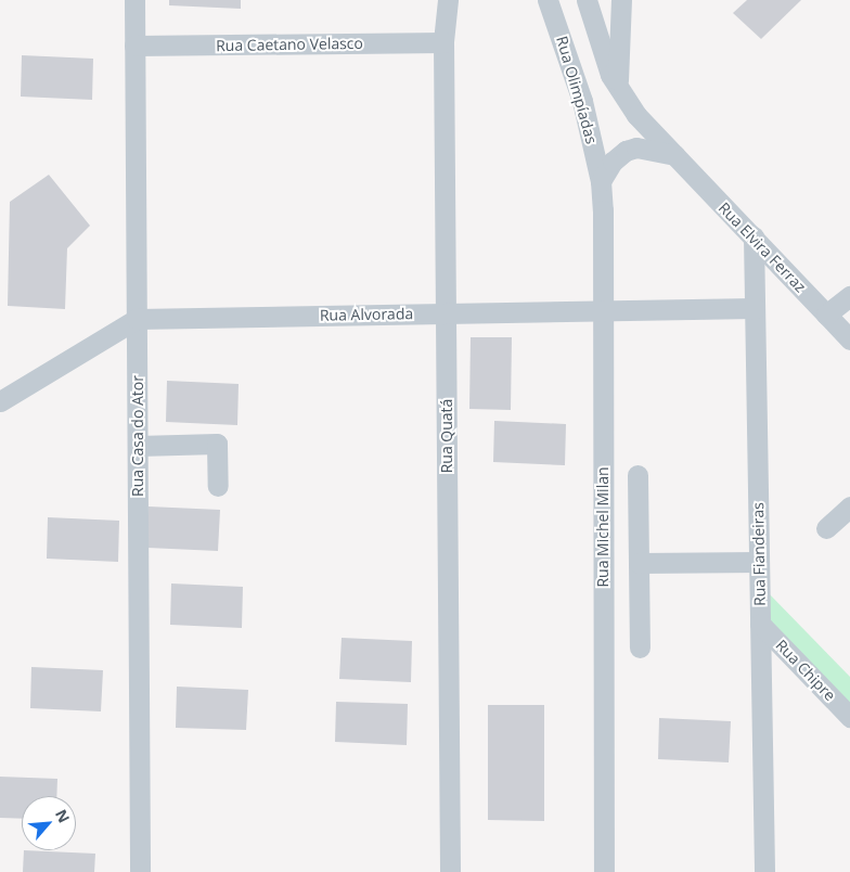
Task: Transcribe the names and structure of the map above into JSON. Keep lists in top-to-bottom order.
{
  "streets": {
    "street": [
      "Rua Caetano Velasco",
      "Rua Olimpíadas",
      "Rua Elvira Ferraz",
      "Rua Alvorada",
      "Rua Casa do Ator",
      "Rua Quatá",
      "Rua Michel Milan",
      "Rua Fiandeiras",
      "Rua Chipre"
    ]
  },
  "crossings": [
    ["Rua Caetano Velasco", "Rua Casa do Ator"],
    ["Rua Caetano Velasco", "Rua Quatá"],
    ["Rua Olimpíadas", "Rua Michel Milan"],
    ["Rua Elvira Ferraz", "Rua Fiandeiras"],
    ["Rua Alvorada", "Rua Casa do Ator"],
    ["Rua Alvorada", "Rua Quatá"],
    ["Rua Alvorada", "Rua Michel Milan"],
    ["Rua Alvorada", "Rua Fiandeiras"],
    ["Rua Fiandeiras", "Rua Chipre"]
  ],
  "north": "top right"
}
